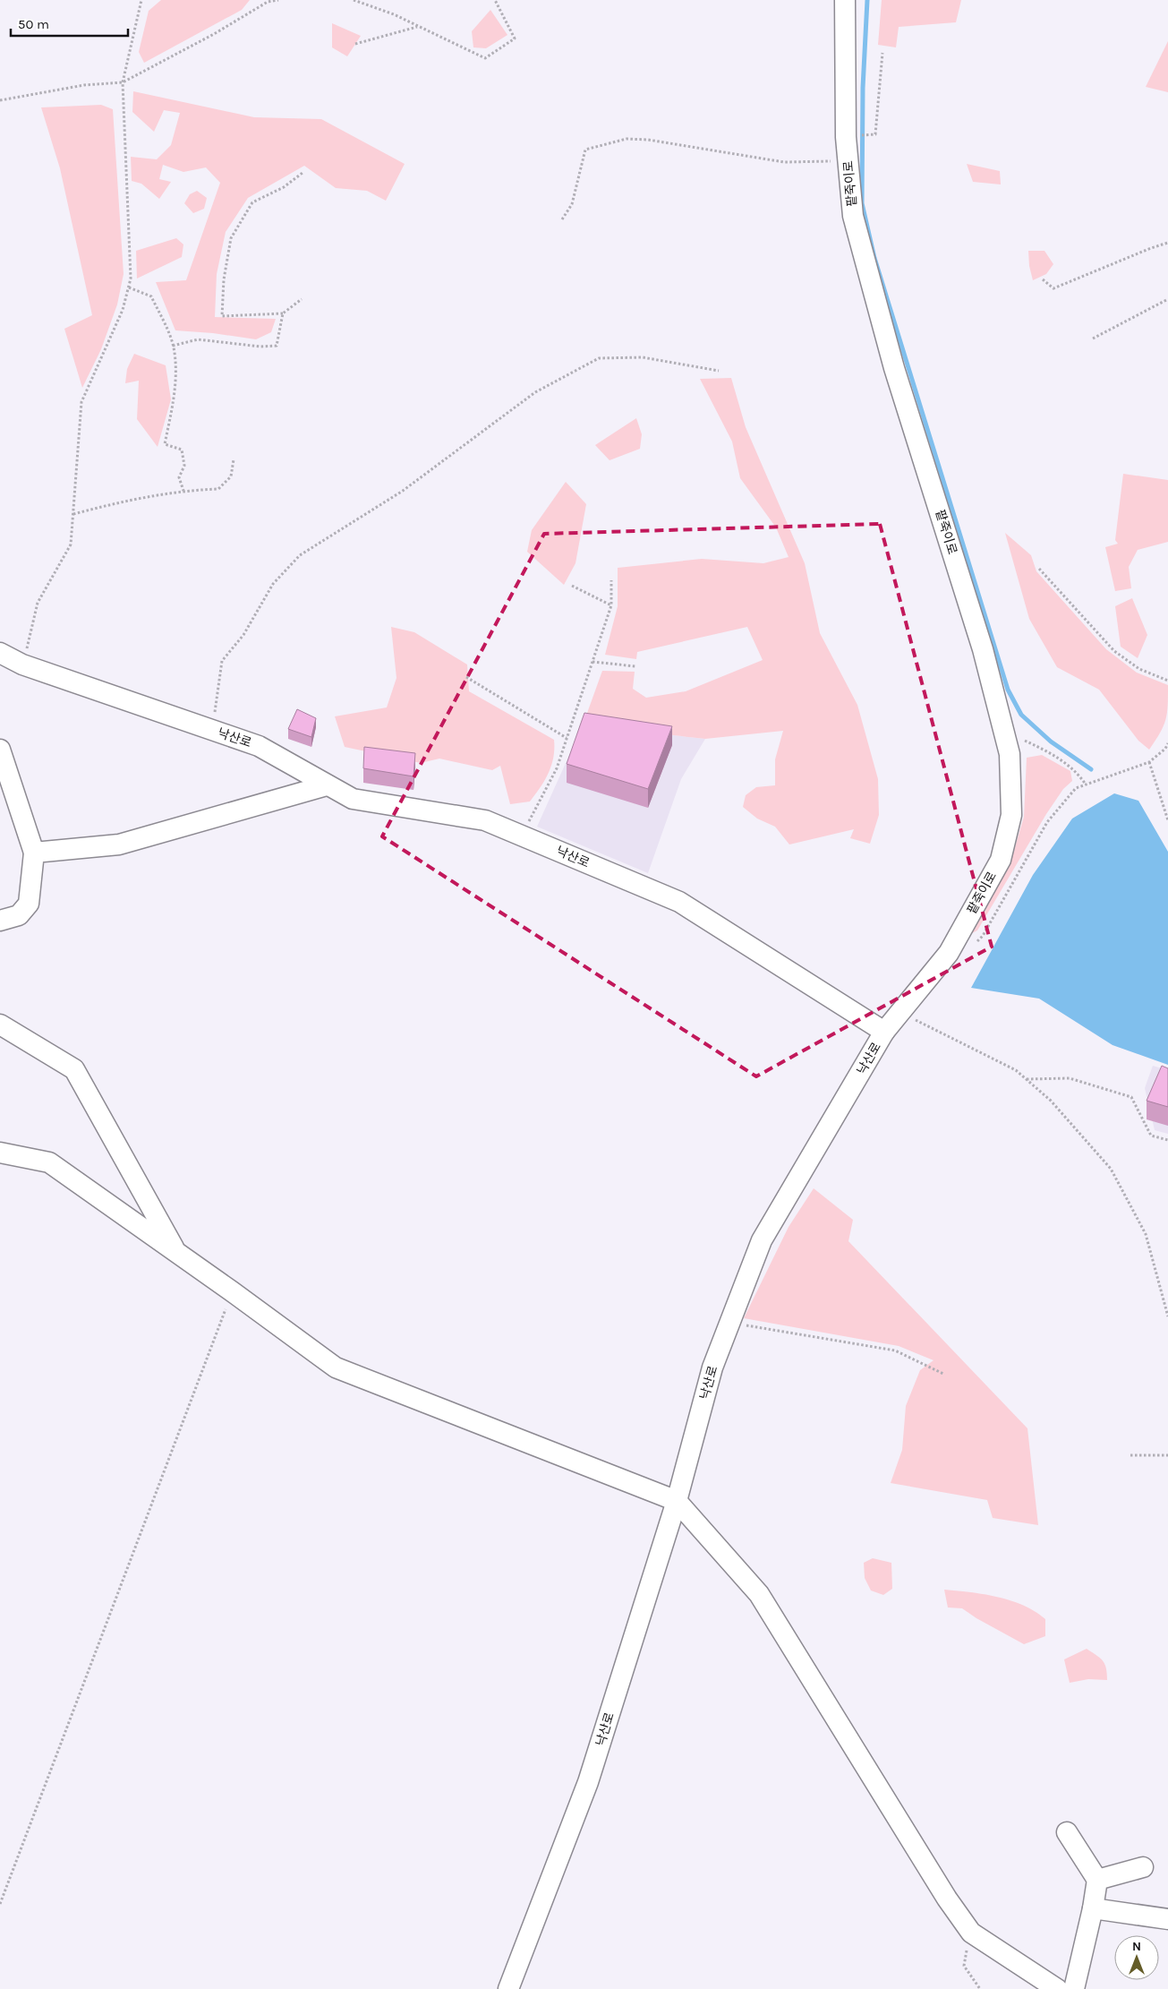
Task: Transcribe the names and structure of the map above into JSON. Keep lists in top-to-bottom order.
{
  "streets": {
    "street": ["팥죽이로", "낙산로"]
  },
  "crossings": [
    ["팥죽이로", "낙산로"]
  ],
  "scale_bar": "50 m",
  "north": "top"
}
